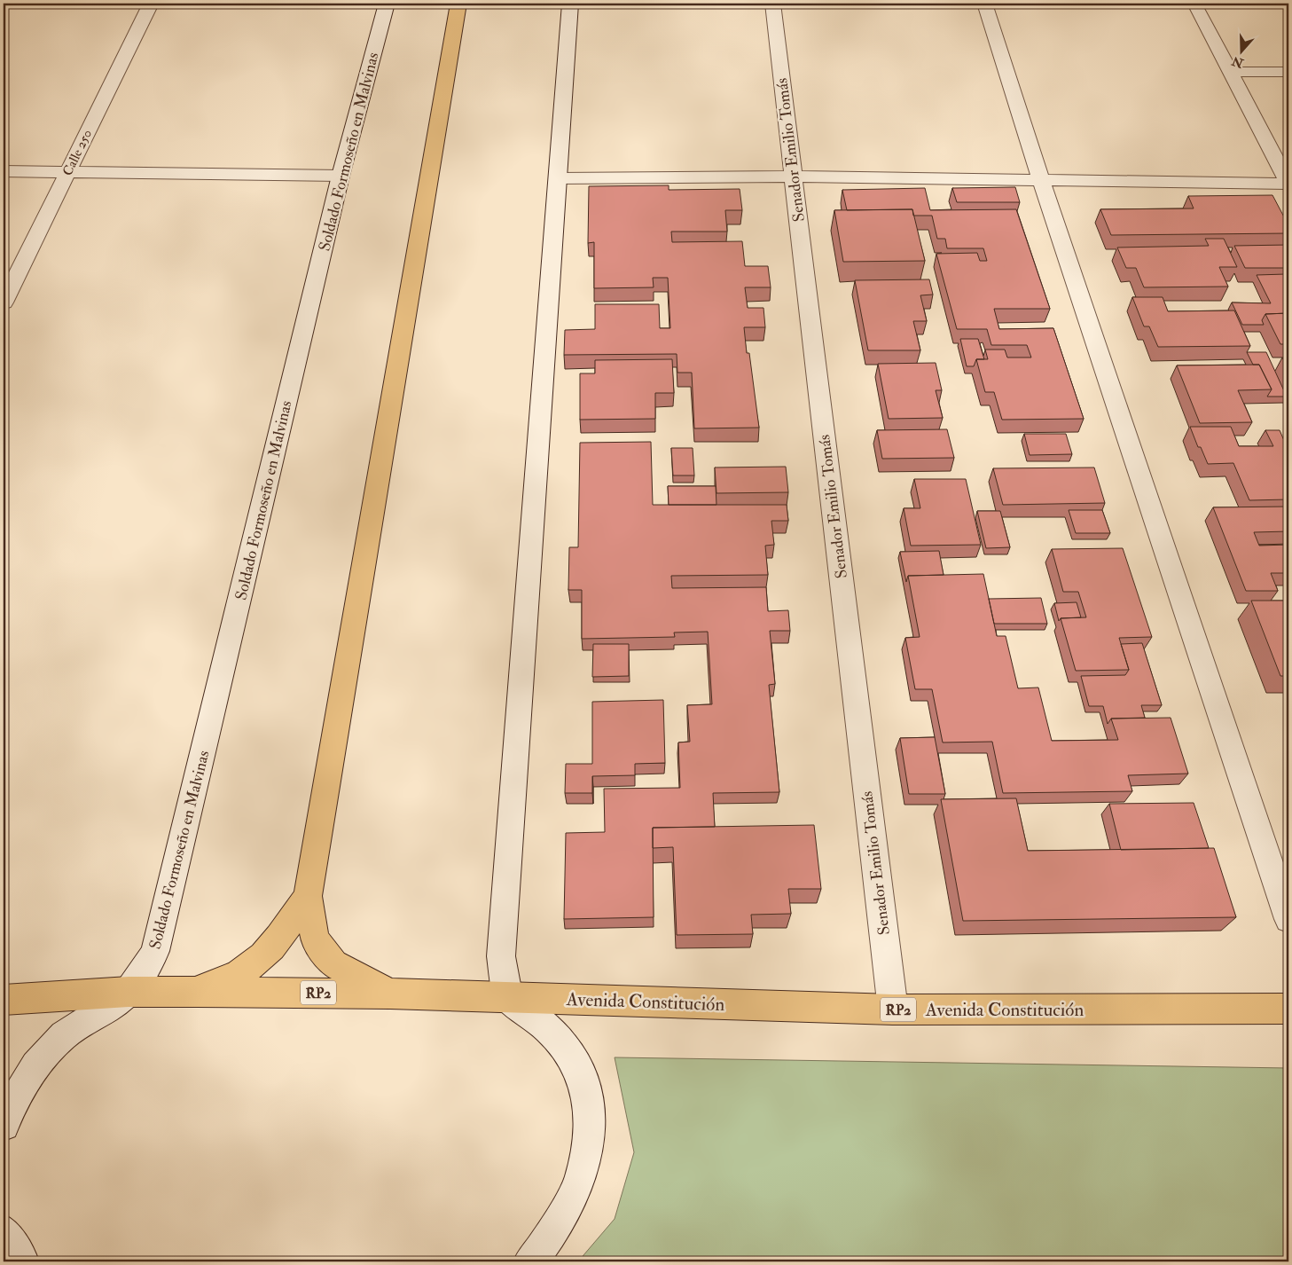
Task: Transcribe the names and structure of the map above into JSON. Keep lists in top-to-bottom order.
{
  "streets": {
    "main road": ["RP2", "Avenida Constitución"],
    "street": ["Senador Emilio Tomás", "Soldado Formoseño en Malvinas", "Calle 250"]
  },
  "crossings": [
    ["Senador Emilio Tomás", "Avenida Constitución"],
    ["Soldado Formoseño en Malvinas", "Avenida Constitución"]
  ],
  "north": "bottom"
}
